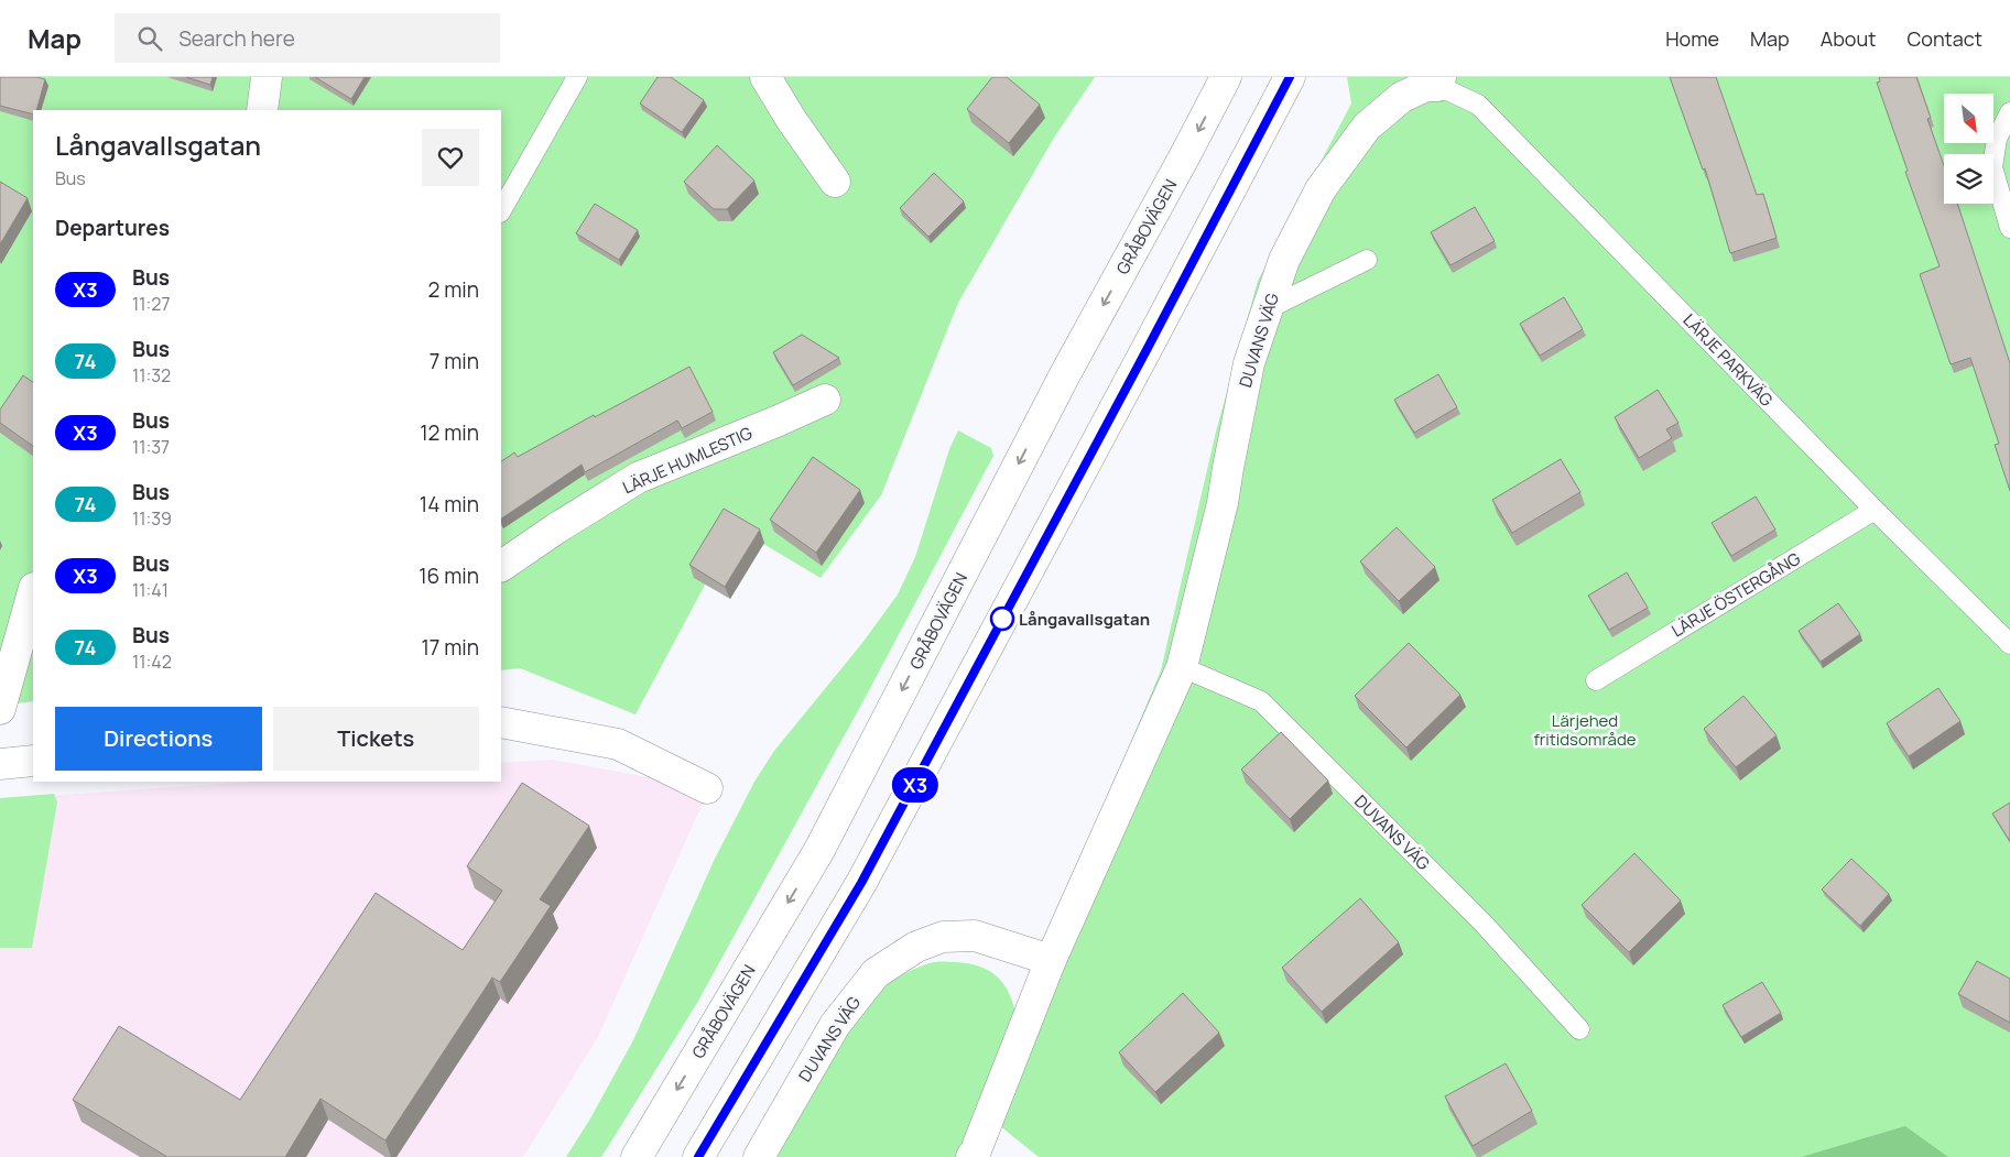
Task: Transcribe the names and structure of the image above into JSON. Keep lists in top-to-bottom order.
{
  "streets": {
    "street": ["GRÅBOVÄGEN", "DUVANS VÄG", "LÄRJE HUMLESTIG"],
    "lane": ["LÄRJE PARKVÄG", "LÄRJE ÖSTERGÅNG"]
  },
  "crossings": [
    ["DUVANS VÄG", "LÄRJE PARKVÄG"],
    ["LÄRJE PARKVÄG", "LÄRJE ÖSTERGÅNG"]
  ],
  "parks": ["Lärjehed fritidsområde"],
  "places": ["Långavallsgatan"],
  "lines": ["bus line X3"],
  "north": "bottom right",
  "page": {
    "header": "Map",
    "search": "Search here",
    "nav": [
      "Home",
      "Map",
      "About",
      "Contact"
    ],
    "on_map": "X3",
    "heading": [
      ["Långavallsgatan", "Bus"],
      "Departures"
    ],
    "list": [
      {
        "mark": "X3",
        "name": "Bus",
        "note": "11:27",
        "value": "2 min"
      },
      {
        "mark": "74",
        "name": "Bus",
        "note": "11:32",
        "value": "7 min"
      },
      {
        "mark": "X3",
        "name": "Bus",
        "note": "11:37",
        "value": "12 min"
      },
      {
        "mark": "74",
        "name": "Bus",
        "note": "11:39",
        "value": "14 min"
      },
      {
        "mark": "X3",
        "name": "Bus",
        "note": "11:41",
        "value": "16 min"
      },
      {
        "mark": "74",
        "name": "Bus",
        "note": "11:42",
        "value": "17 min"
      }
    ],
    "buttons": ["Directions", "Tickets"]
  }
}
